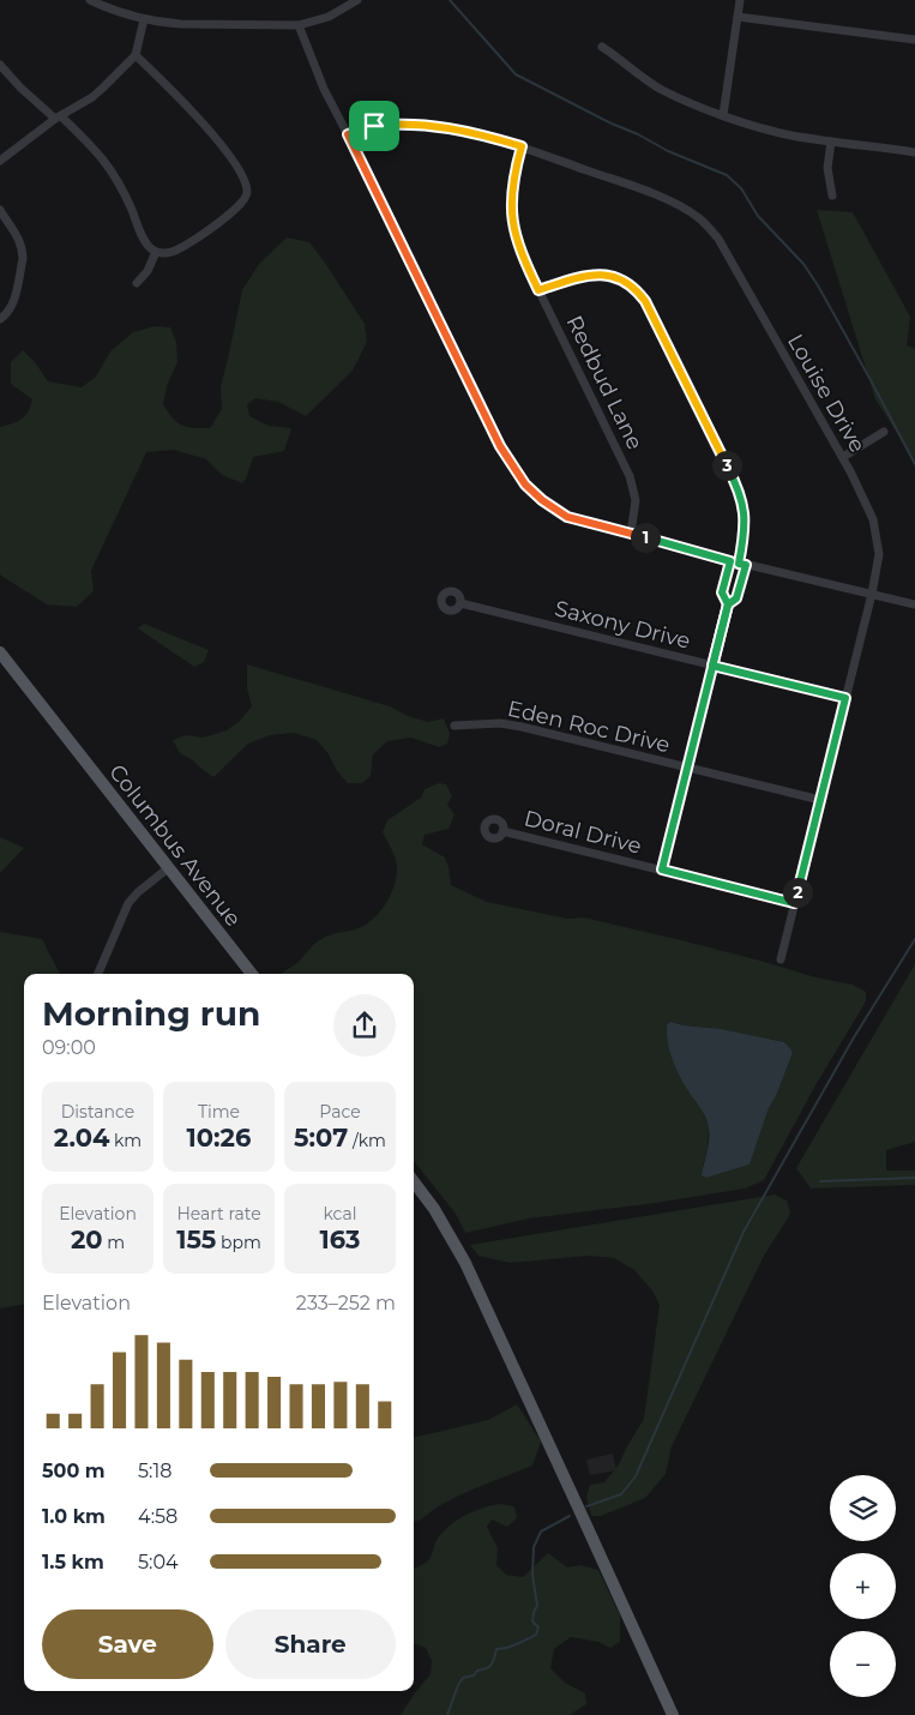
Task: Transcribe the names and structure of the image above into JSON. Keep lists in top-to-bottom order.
{
  "streets": {
    "main road": ["Columbus Avenue"],
    "street": [
      "Redbud Lane",
      "Louise Drive",
      "Saxony Drive",
      "Eden Roc Drive",
      "Doral Drive"
    ]
  },
  "crossings": [
    ["Redbud Lane", "Louise Drive"],
    ["Louise Drive", "Saxony Drive"],
    ["Louise Drive", "Eden Roc Drive"],
    ["Louise Drive", "Doral Drive"]
  ],
  "page": {
    "pins": ["3", "1", "2"],
    "heading": ["Morning run", "09:00"],
    "stats": [
      ["Distance", "2.04 km"],
      ["Time", "10:26"],
      ["Pace", "5:07 /km"],
      ["Elevation", "20 m"],
      ["Heart rate", "155 bpm"],
      ["kcal", "163"]
    ],
    "chart": ["Elevation", "233–252 m"],
    "list": [
      {
        "name": "500 m",
        "note": "5:18"
      },
      {
        "name": "1.0 km",
        "note": "4:58"
      },
      {
        "name": "1.5 km",
        "note": "5:04"
      }
    ],
    "map_buttons": ["+", "−"],
    "buttons": ["Save", "Share"]
  }
}
